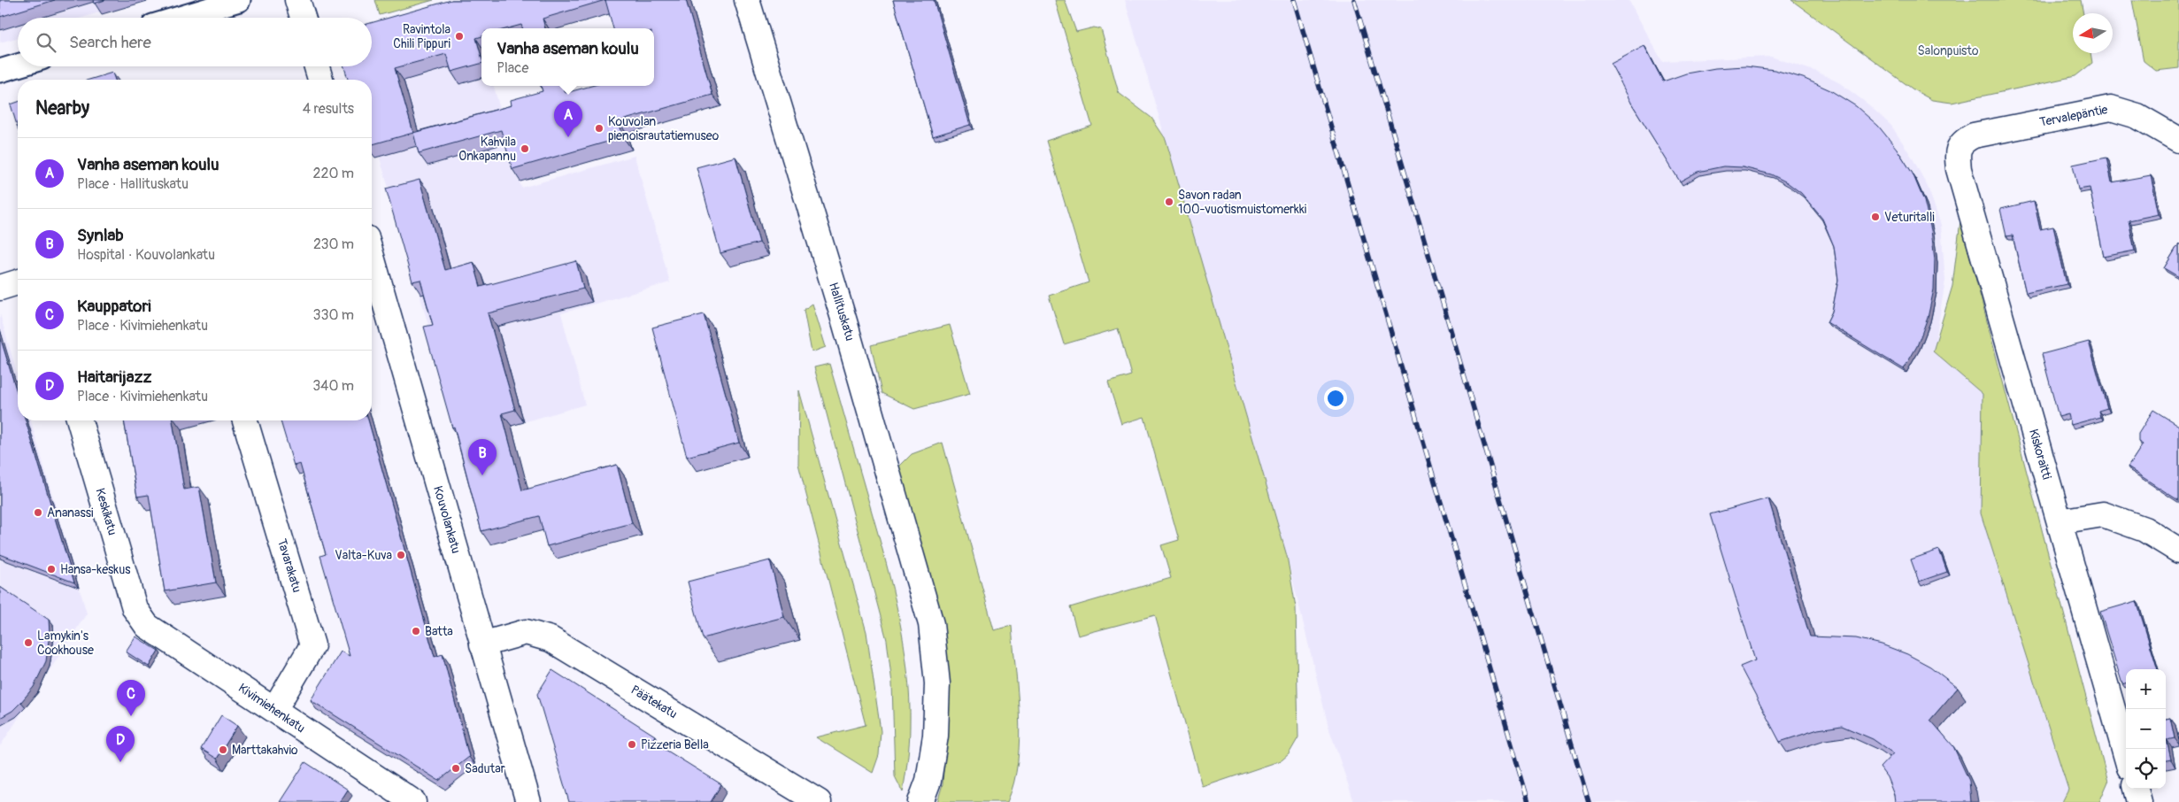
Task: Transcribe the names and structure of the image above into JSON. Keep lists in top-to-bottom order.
{
  "streets": {
    "street": [
      "Tervalepäntie",
      "Hallituskatu",
      "Kiskoraitti",
      "Keskikatu",
      "Kouvolankatu",
      "Tavarakatu",
      "Päätekatu",
      "Kivimiehenkatu"
    ]
  },
  "crossings": [
    ["Tervalepäntie", "Kiskoraitti"],
    ["Keskikatu", "Kivimiehenkatu"],
    ["Kouvolankatu", "Päätekatu"],
    ["Tavarakatu", "Kivimiehenkatu"]
  ],
  "parks": ["Salonpuisto"],
  "places": [
    "Ravintola Chili Pippuri",
    "Kouvolan pienoisrautatiemuseo",
    "Kahvila Onkapannu",
    "Savon radan 100-vuotismuistomerkki",
    "Veturitalli",
    "Ananassi",
    "Valta-Kuva",
    "Hansa-keskus",
    "Batta",
    "Lamykin's Cookhouse",
    "Pizzeria Bella",
    "Marttakahvio",
    "Sadutar"
  ],
  "north": "left",
  "page": {
    "search": "Search here",
    "popup": ["Vanha aseman koulu", "Place"],
    "heading": ["Nearby", "4 results"],
    "pins": [
      "A",
      "B",
      "C",
      "D"
    ],
    "list": [
      {
        "mark": "A",
        "name": "Vanha aseman koulu",
        "note": "Place · Hallituskatu",
        "value": "220 m"
      },
      {
        "mark": "B",
        "name": "Synlab",
        "note": "Hospital · Kouvolankatu",
        "value": "230 m"
      },
      {
        "mark": "C",
        "name": "Kauppatori",
        "note": "Place · Kivimiehenkatu",
        "value": "330 m"
      },
      {
        "mark": "D",
        "name": "Haitarijazz",
        "note": "Place · Kivimiehenkatu",
        "value": "340 m"
      }
    ],
    "map_buttons": ["+", "−"]
  }
}
